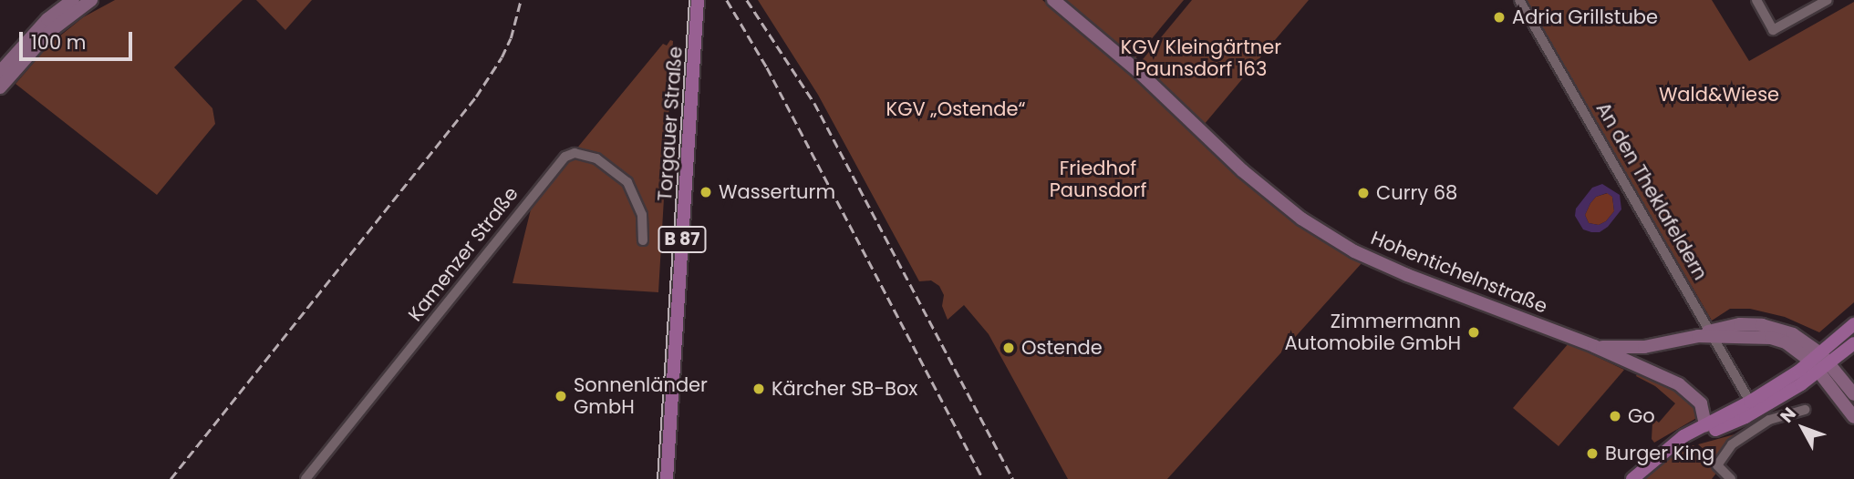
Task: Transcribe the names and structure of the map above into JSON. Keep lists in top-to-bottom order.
{
  "streets": {
    "main road": ["Torgauer Straße", "B 87", "Hohentichelnstraße"],
    "street": ["An den Theklafeldern", "Kamenzer Straße"]
  },
  "crossings": [
    ["An den Theklafeldern", "Hohentichelnstraße"]
  ],
  "parks": [
    "KGV Kleingärtner Paunsdorf 163",
    "Wald&Wiese",
    "KGV „Ostende“",
    "Friedhof Paunsdorf"
  ],
  "places": [
    "Adria Grillstube",
    "Wasserturm",
    "Curry 68",
    "Zimmermann Automobile GmbH",
    "Ostende",
    "Kärcher SB-Box",
    "Sonnenländer GmbH",
    "Go",
    "Burger King"
  ],
  "scale_bar": "100 m",
  "north": "top left"
}
